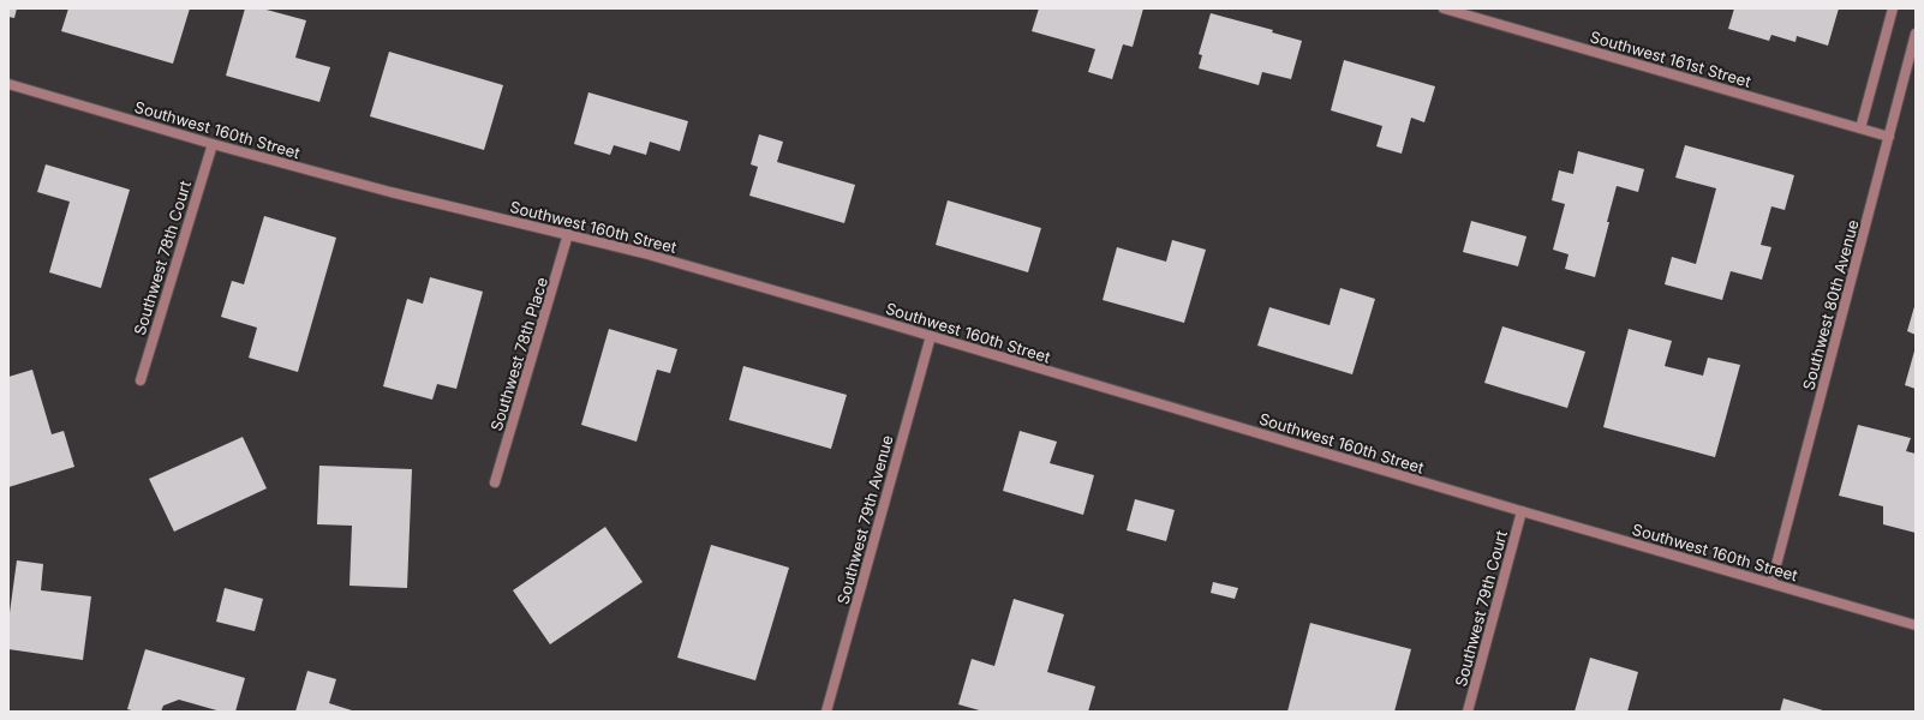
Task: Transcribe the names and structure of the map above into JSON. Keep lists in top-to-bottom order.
{
  "streets": {
    "street": [
      "Southwest 161st Street",
      "Southwest 160th Street",
      "Southwest 78th Court",
      "Southwest 80th Avenue",
      "Southwest 78th Place",
      "Southwest 79th Avenue",
      "Southwest 79th Court"
    ]
  },
  "crossings": [
    ["Southwest 161st Street", "Southwest 80th Avenue"],
    ["Southwest 160th Street", "Southwest 78th Court"],
    ["Southwest 160th Street", "Southwest 80th Avenue"],
    ["Southwest 160th Street", "Southwest 78th Place"],
    ["Southwest 160th Street", "Southwest 79th Avenue"],
    ["Southwest 160th Street", "Southwest 79th Court"]
  ]
}
